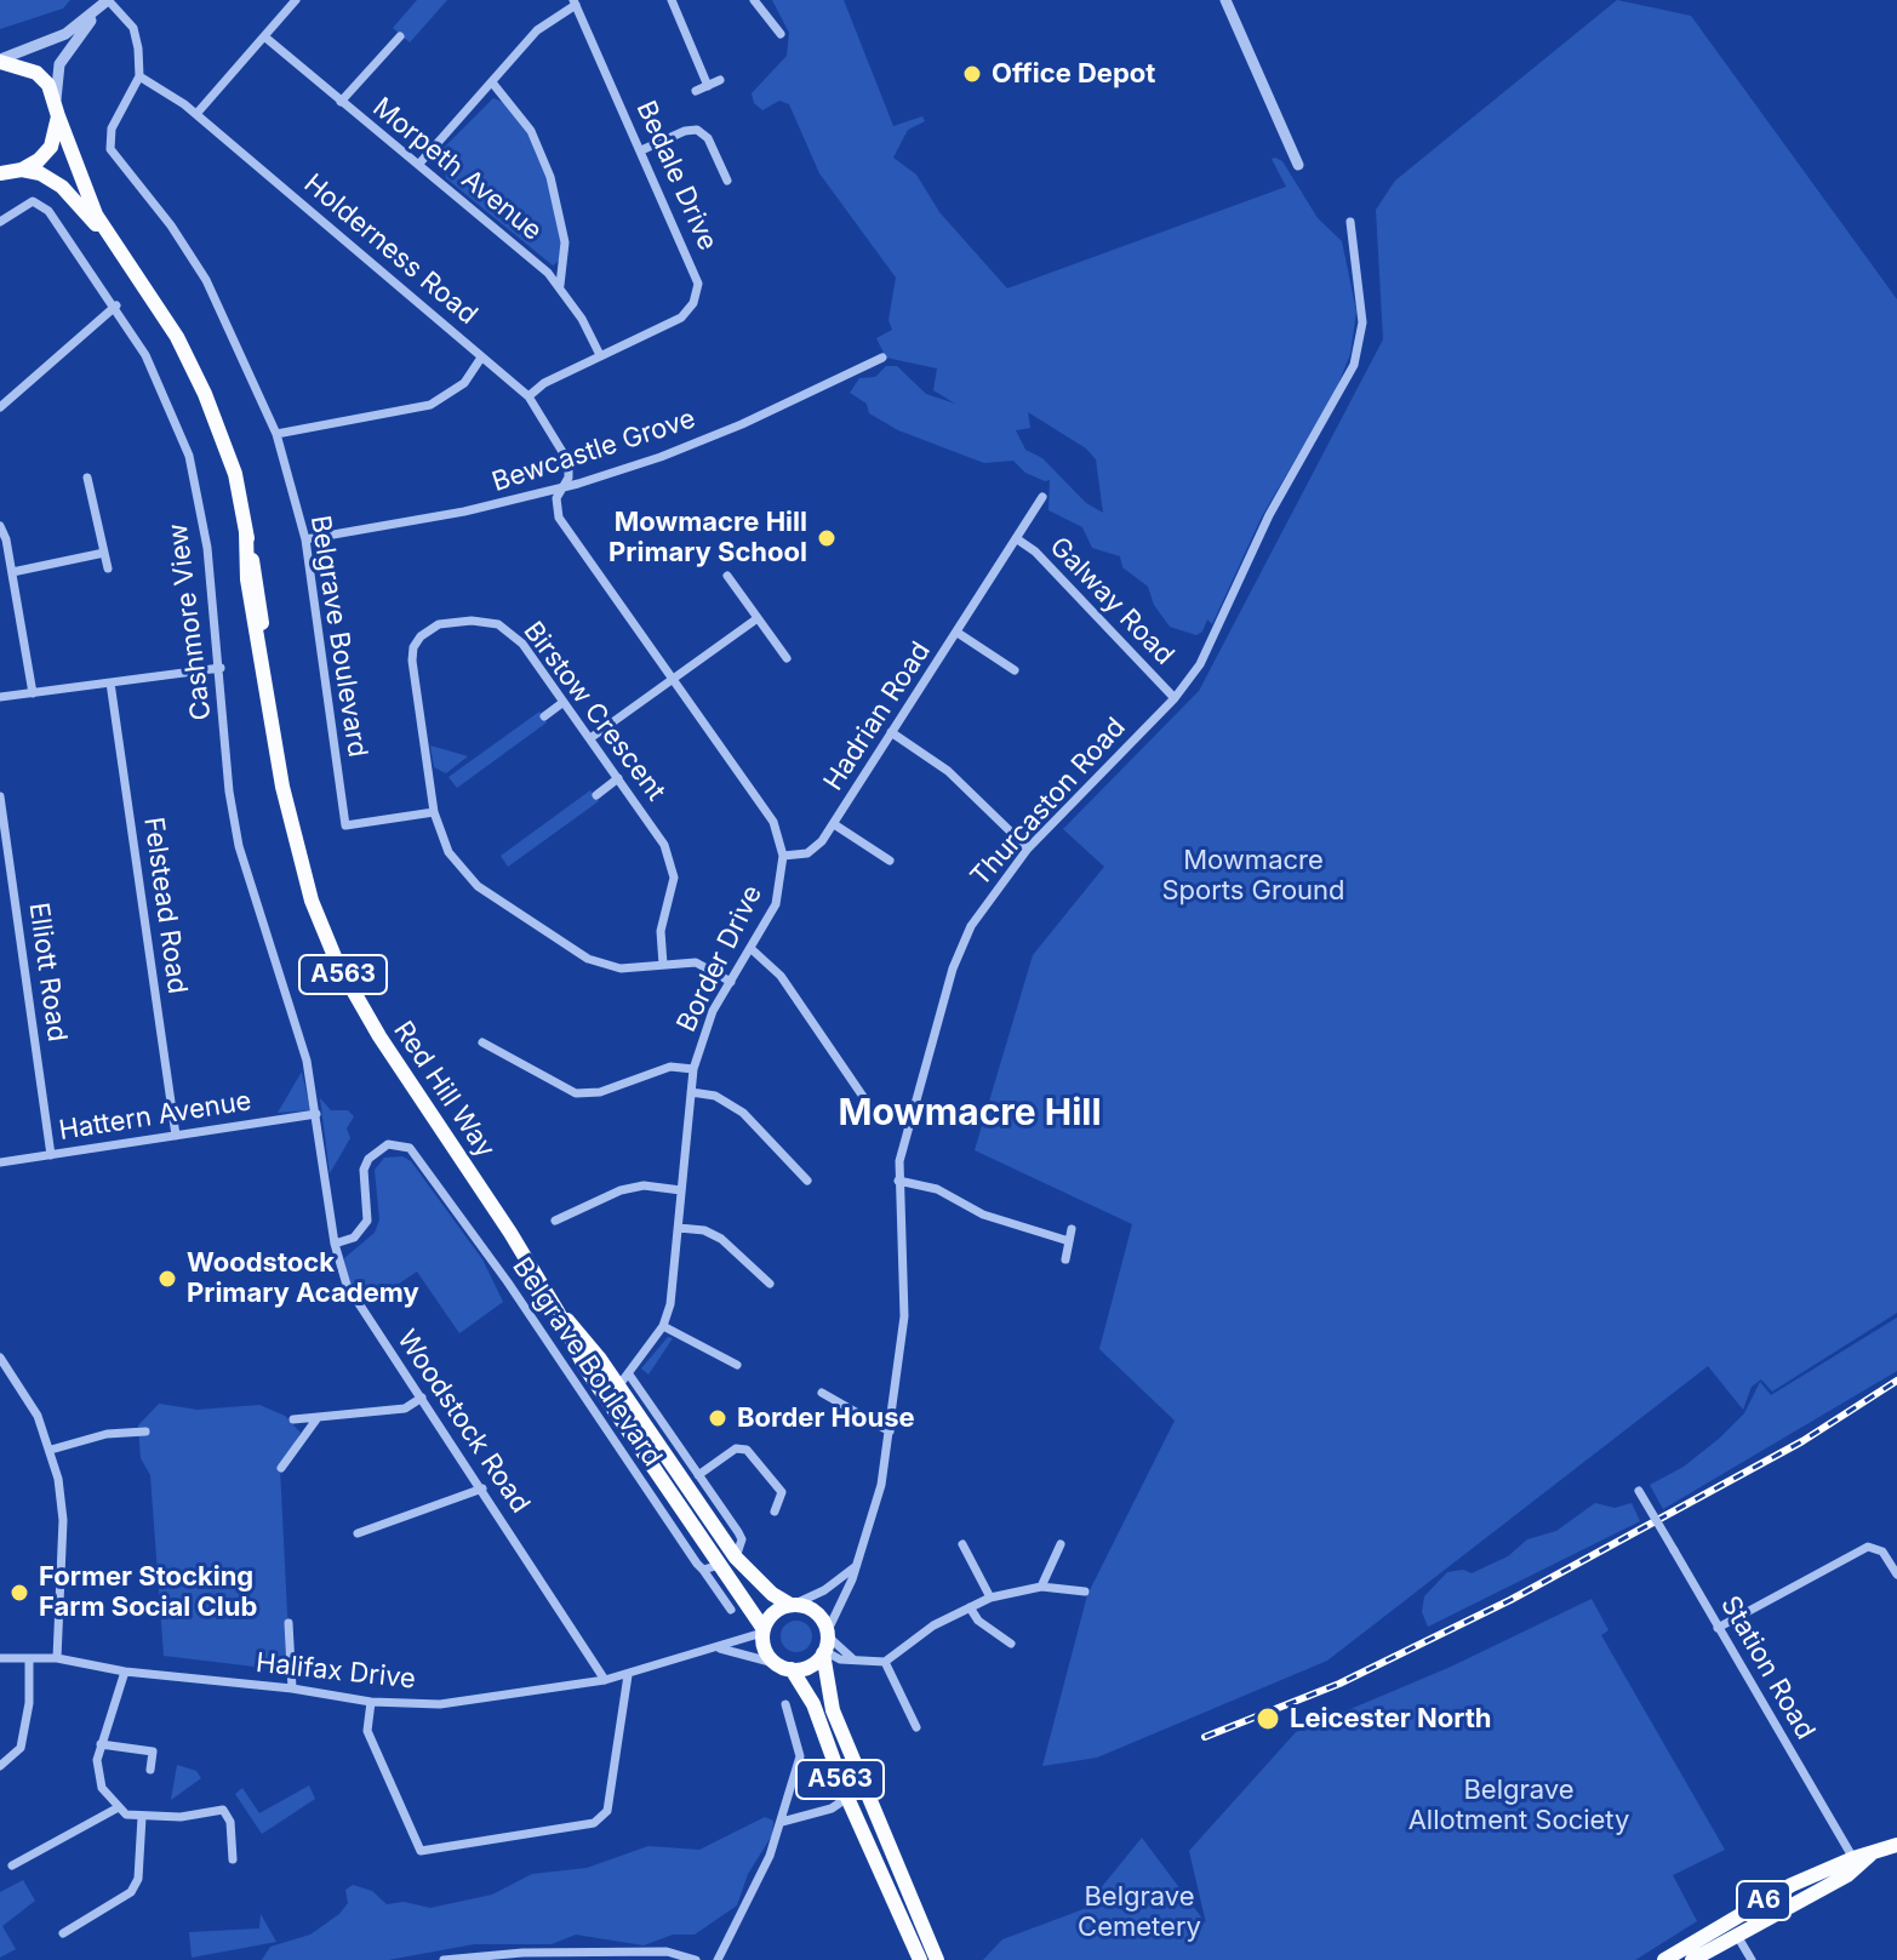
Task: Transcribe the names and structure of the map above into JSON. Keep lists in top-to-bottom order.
{
  "streets": {
    "highway": ["A563", "Red Hill Way", "A6"],
    "street": [
      "Morpeth Avenue",
      "Bedale Drive",
      "Holderness Road",
      "Bewcastle Grove",
      "Galway Road",
      "Cashmore View",
      "Belgrave Boulevard",
      "Birstow Crescent",
      "Hadrian Road",
      "Thurcaston Road",
      "Felstead Road",
      "Border Drive",
      "Elliott Road",
      "Hattern Avenue",
      "Woodstock Road",
      "Station Road",
      "Halifax Drive"
    ]
  },
  "crossings": [
    ["Morpeth Avenue", "Bedale Drive"],
    ["Bedale Drive", "Holderness Road"],
    ["Holderness Road", "Bewcastle Grove"],
    ["Holderness Road", "Belgrave Boulevard"],
    ["Holderness Road", "Border Drive"],
    ["Bewcastle Grove", "Belgrave Boulevard"],
    ["Bewcastle Grove", "Border Drive"],
    ["Galway Road", "Hadrian Road"],
    ["Galway Road", "Thurcaston Road"],
    ["Cashmore View", "Hattern Avenue"],
    ["Cashmore View", "Woodstock Road"],
    ["Belgrave Boulevard", "Birstow Crescent"],
    ["Belgrave Boulevard", "Border Drive"],
    ["Belgrave Boulevard", "Red Hill Way"],
    ["Belgrave Boulevard", "Woodstock Road"],
    ["Birstow Crescent", "Border Drive"],
    ["Hadrian Road", "Border Drive"],
    ["Felstead Road", "Hattern Avenue"],
    ["Border Drive", "Red Hill Way"],
    ["Elliott Road", "Hattern Avenue"],
    ["A563", "Red Hill Way"],
    ["A563", "Halifax Drive"],
    ["Red Hill Way", "Halifax Drive"],
    ["Hattern Avenue", "Woodstock Road"],
    ["Woodstock Road", "Halifax Drive"],
    ["Station Road", "A6"]
  ],
  "districts": ["Mowmacre Hill"],
  "parks": ["Mowmacre Sports Ground", "Belgrave Allotment Society", "Belgrave Cemetery"],
  "places": [
    "Office Depot",
    "Mowmacre Hill Primary School",
    "Woodstock Primary Academy",
    "Border House",
    "Former Stocking Farm Social Club",
    "Leicester North"
  ]
}
